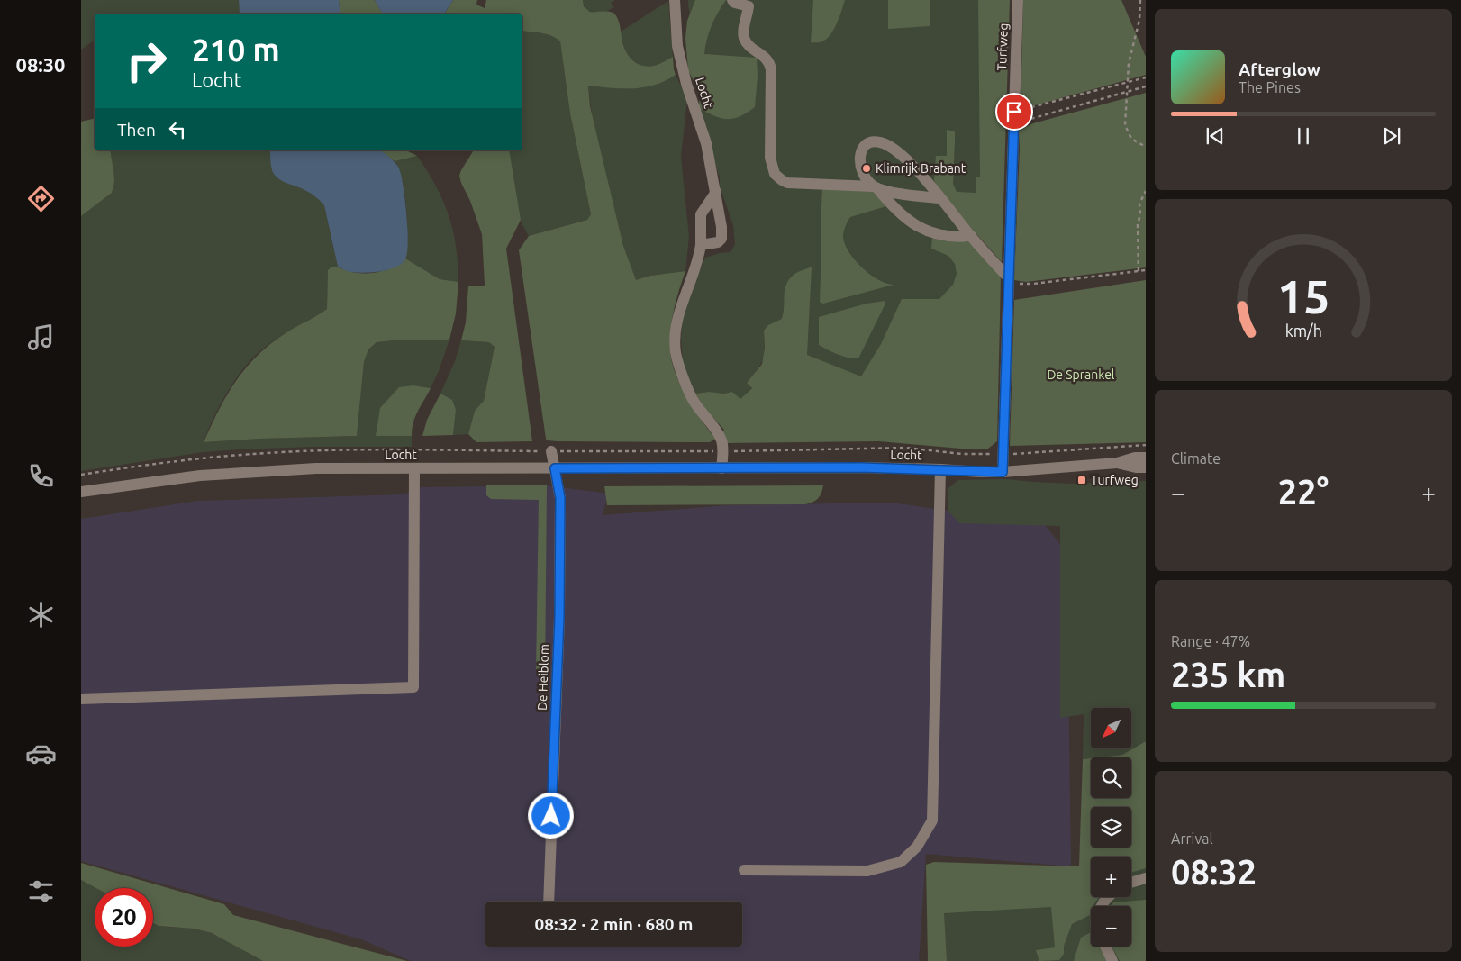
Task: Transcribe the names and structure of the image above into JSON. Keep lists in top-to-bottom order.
{
  "streets": {
    "street": ["Turfweg", "Locht", "De Heiblom"]
  },
  "crossings": [
    ["Turfweg", "Locht"],
    ["Locht", "De Heiblom"]
  ],
  "parks": ["De Sprankel"],
  "places": {
    "other": ["Klimrijk Brabant"],
    "transit": ["Turfweg"]
  },
  "north": "bottom left",
  "page": {
    "tabs": "08:30",
    "turn": ["210 m", "Locht"],
    "song": ["Afterglow", "The Pines"],
    "then": "Then",
    "tile": [
      "Climate",
      ["Range · 47%", "235 km"],
      ["Arrival", "08:32"]
    ],
    "heat": ["−", "22°", "+"],
    "map_buttons": ["+", "−"],
    "limit": "20",
    "trip": "08:32 · 2 min · 680 m",
    "gauge": ["15", "km/h"]
  }
}
